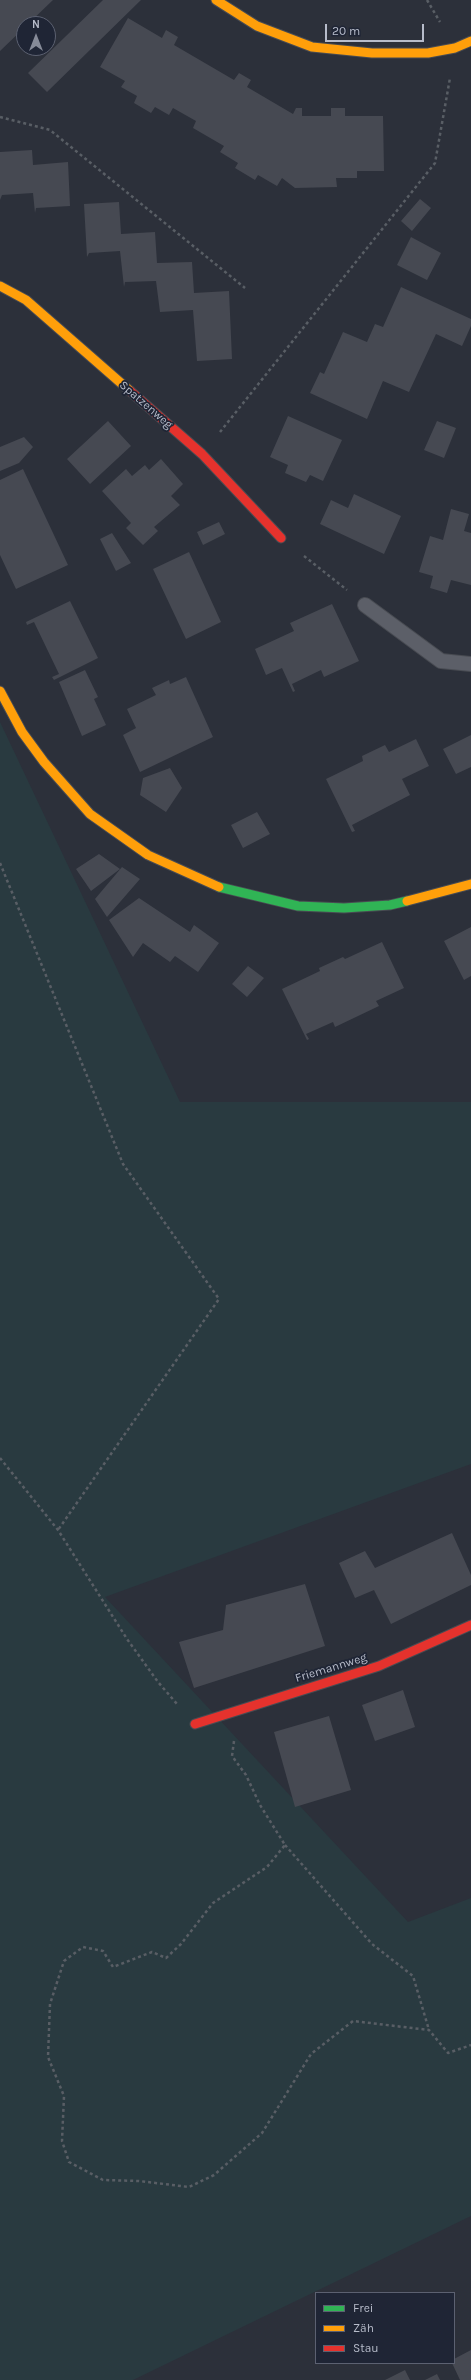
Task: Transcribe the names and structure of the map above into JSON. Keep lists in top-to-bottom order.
{
  "streets": {
    "street": ["Spatzenweg", "Friemannweg"]
  },
  "legend": ["Frei", "Zäh", "Stau"],
  "scale_bar": "20 m",
  "north": "top"
}
